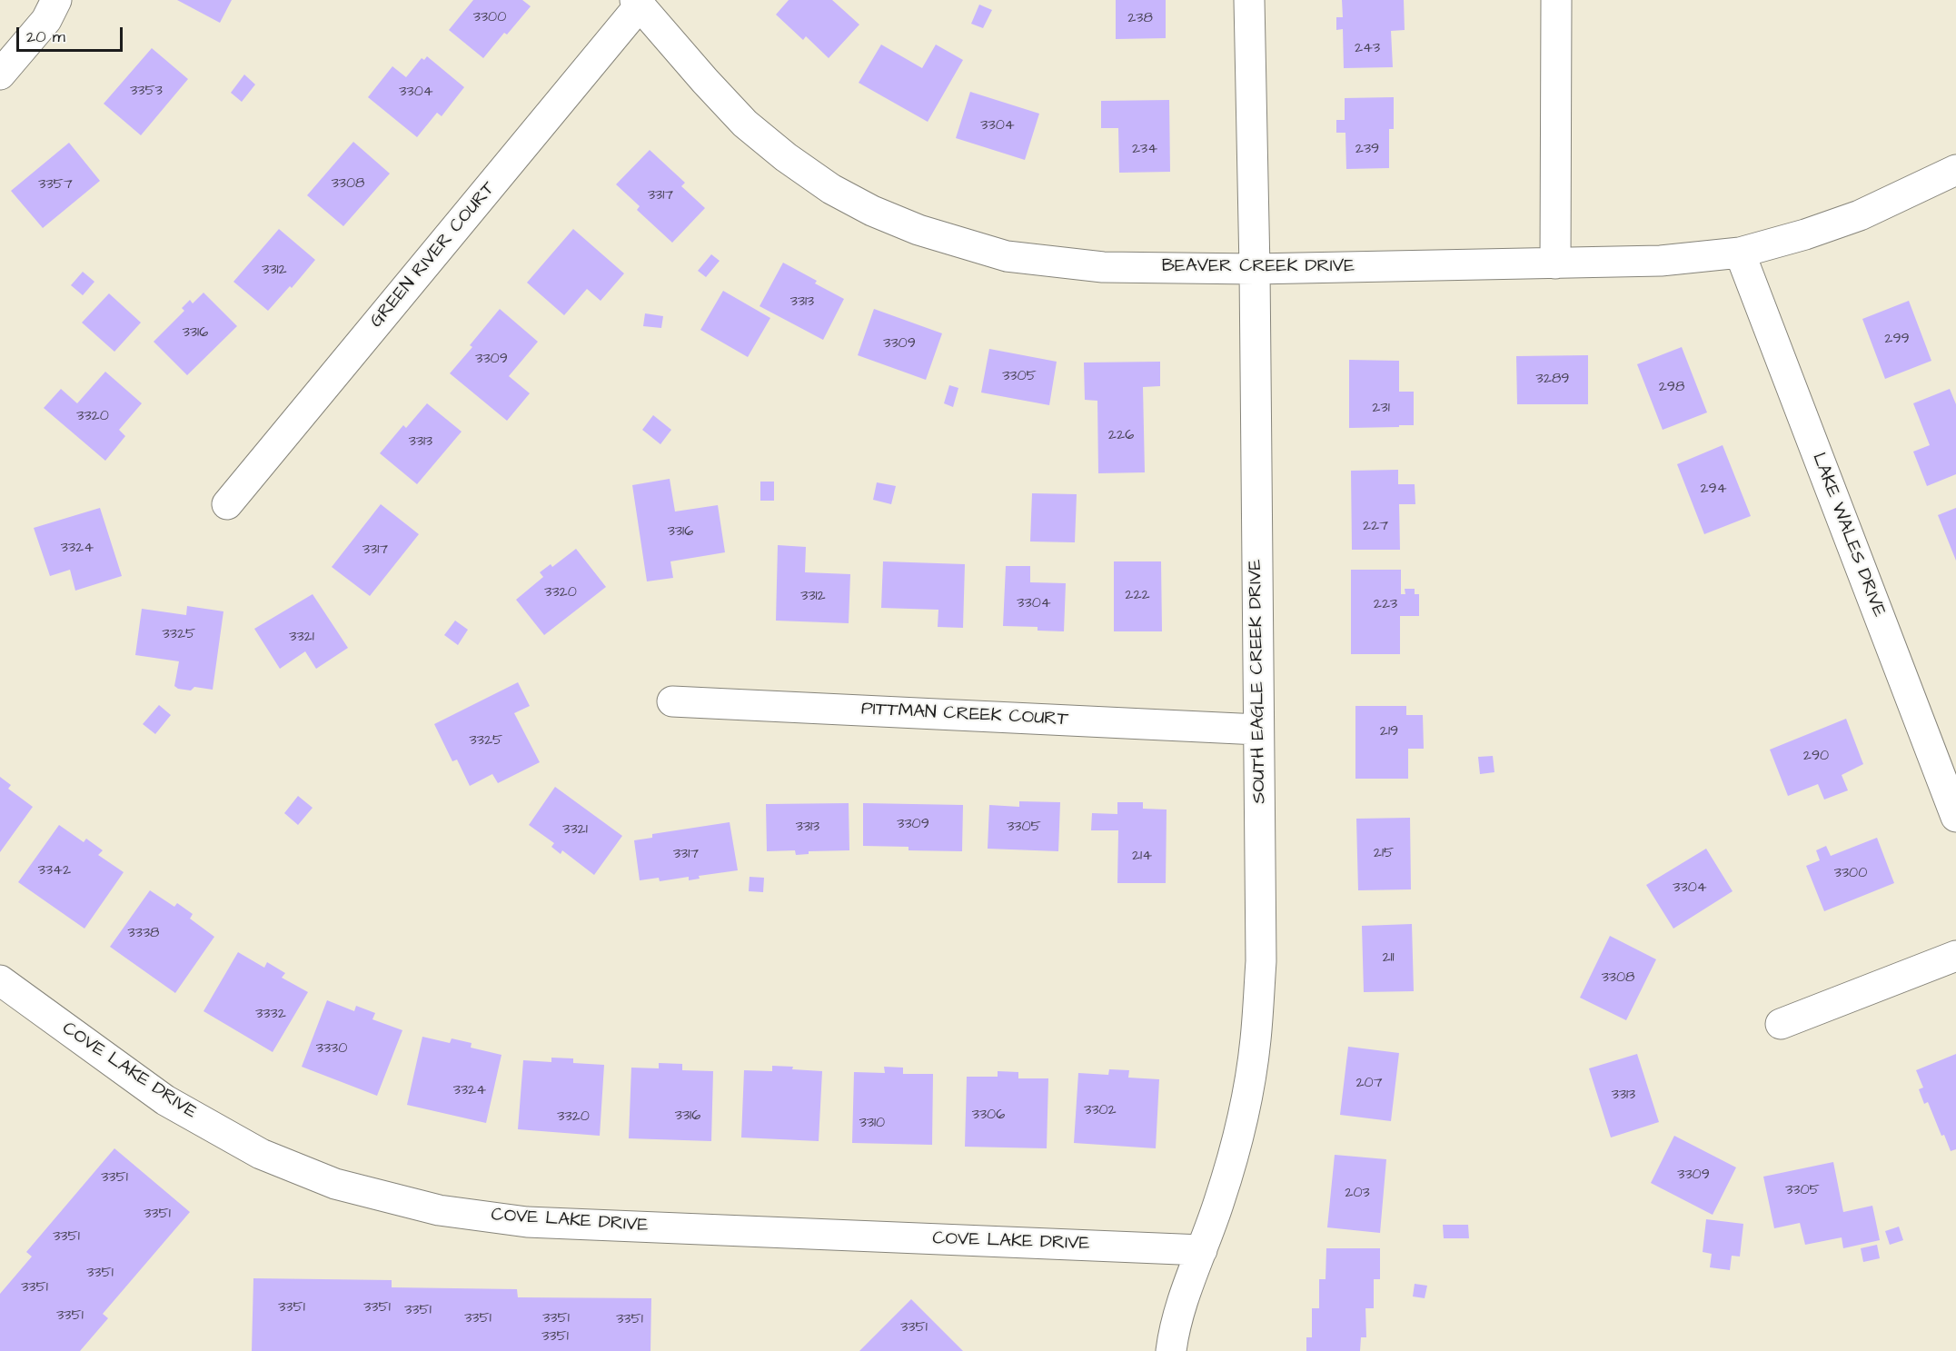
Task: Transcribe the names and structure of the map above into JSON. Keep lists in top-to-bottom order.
{
  "streets": {
    "street": [
      "GREEN RIVER COURT",
      "BEAVER CREEK DRIVE",
      "LAKE WALES DRIVE",
      "SOUTH EAGLE CREEK DRIVE",
      "PITTMAN CREEK COURT",
      "COVE LAKE DRIVE"
    ]
  },
  "crossings": [
    ["GREEN RIVER COURT", "BEAVER CREEK DRIVE"],
    ["BEAVER CREEK DRIVE", "LAKE WALES DRIVE"],
    ["BEAVER CREEK DRIVE", "SOUTH EAGLE CREEK DRIVE"],
    ["SOUTH EAGLE CREEK DRIVE", "PITTMAN CREEK COURT"],
    ["SOUTH EAGLE CREEK DRIVE", "COVE LAKE DRIVE"]
  ],
  "house_numbers": [
    "3300",
    "238",
    "243",
    "3353",
    "3304",
    "3304",
    "234",
    "239",
    "3308",
    "3357",
    "3317",
    "3312",
    "3313",
    "3316",
    "299",
    "3309",
    "3309",
    "3305",
    "3289",
    "298",
    "231",
    "3320",
    "226",
    "3313",
    "294",
    "227",
    "3316",
    "3324",
    "3317",
    "3320",
    "222",
    "3312",
    "3304",
    "223",
    "3325",
    "3321",
    "219",
    "3325",
    "290",
    "3309",
    "3313",
    "3305",
    "3321",
    "215",
    "3317",
    "214",
    "3342",
    "3300",
    "3304",
    "3338",
    "211",
    "3308",
    "3332",
    "3330",
    "207",
    "3324",
    "3313",
    "3302",
    "3306",
    "3316",
    "3320",
    "3310",
    "3309",
    "3351",
    "3305",
    "203",
    "3351",
    "3351",
    "3351",
    "3351",
    "3351",
    "3351",
    "3351",
    "3351",
    "3351",
    "3351",
    "3351",
    "3351",
    "3351"
  ],
  "scale_bar": "20 m"
}
